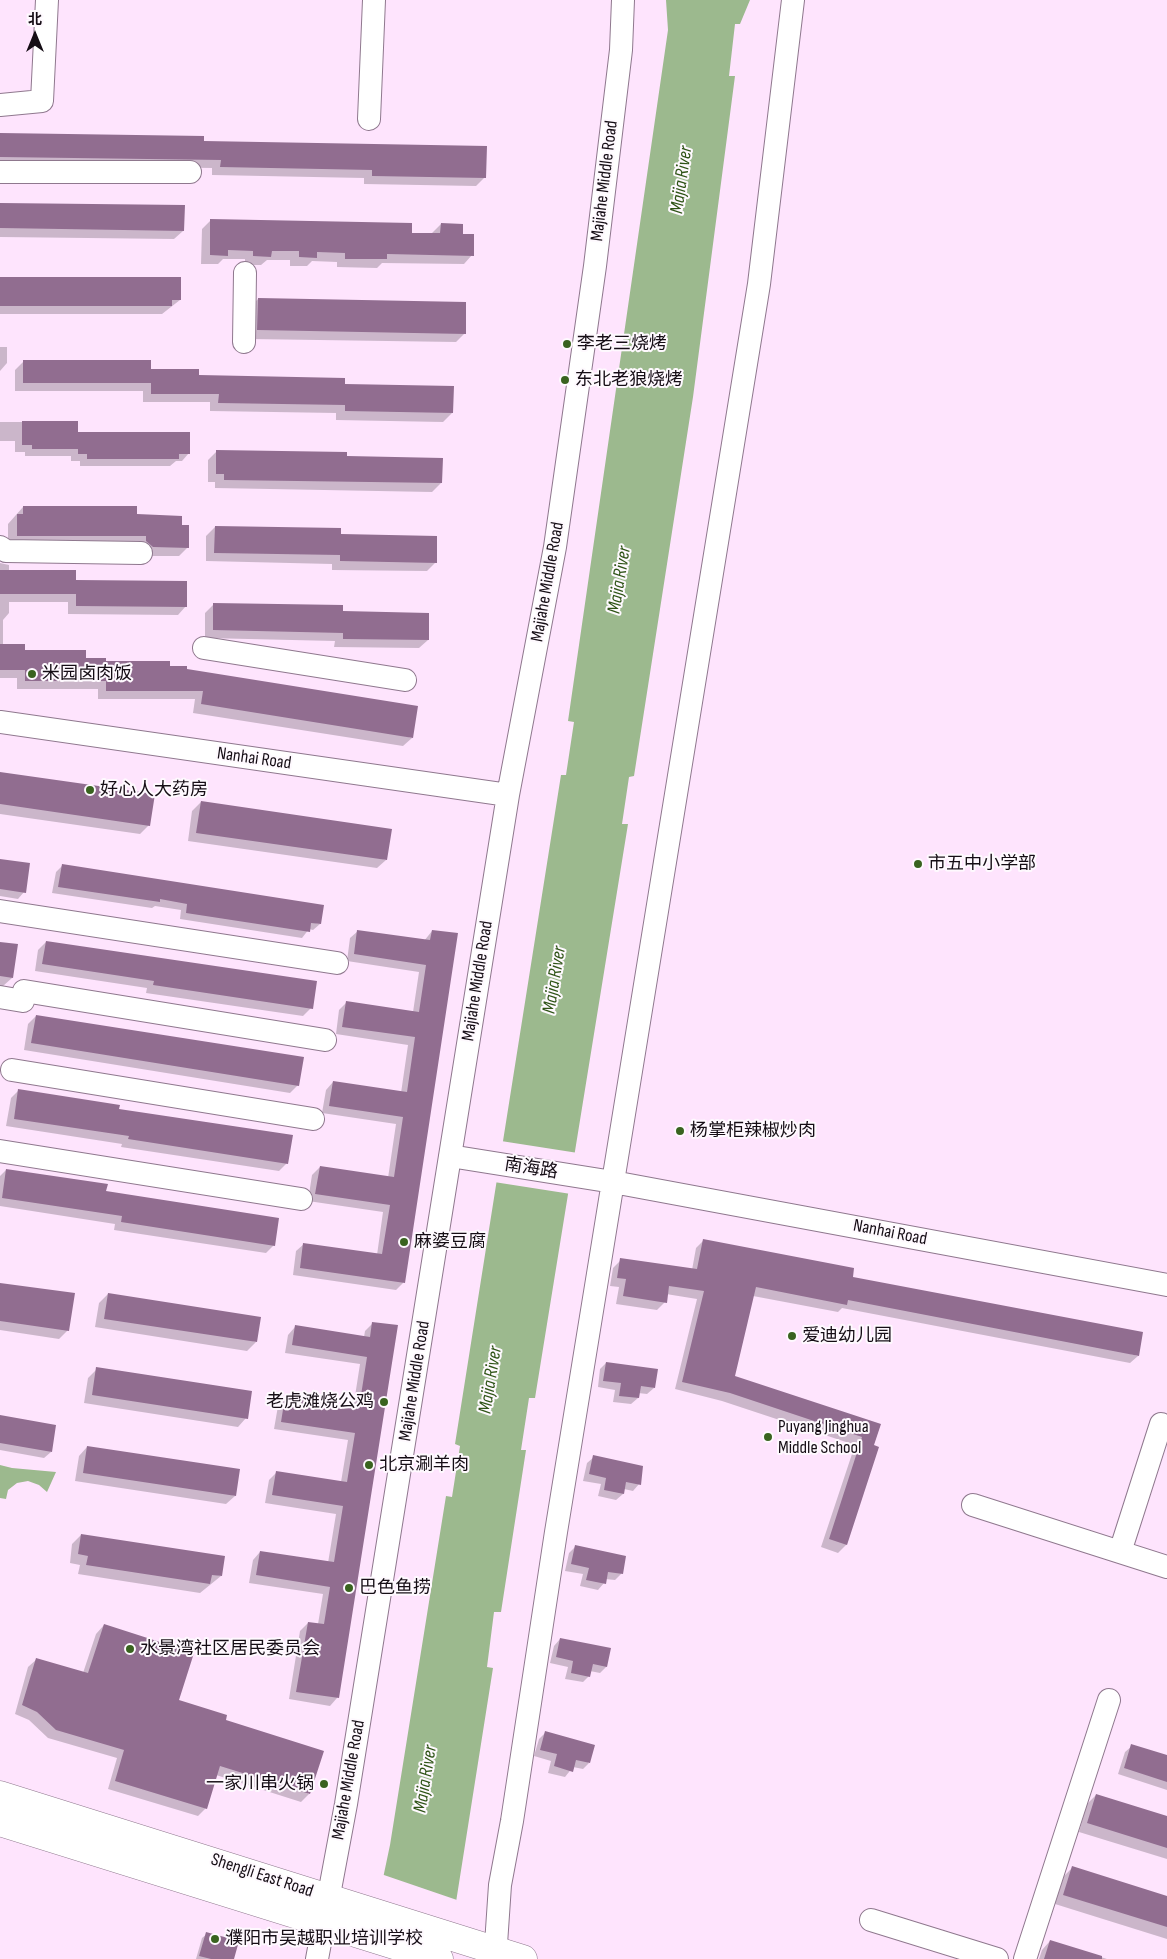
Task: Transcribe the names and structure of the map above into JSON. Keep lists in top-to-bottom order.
{
  "streets": {
    "main road": ["Shengli East Road"],
    "street": ["Majiahe Middle Road", "Nanhai Road", "南海路"]
  },
  "crossings": [
    ["Majiahe Middle Road", "Nanhai Road"],
    ["Majiahe Middle Road", "南海路"],
    ["Majiahe Middle Road", "Shengli East Road"],
    ["Nanhai Road", "南海路"]
  ],
  "water": ["Majia River"],
  "places": [
    "李老三烧烤",
    "东北老狼烧烤",
    "米园卤肉饭",
    "好心人大药房",
    "市五中小学部",
    "杨掌柜辣椒炒肉",
    "麻婆豆腐",
    "爱迪幼儿园",
    "老虎滩烧公鸡",
    "Puyang Jinghua Middle School",
    "北京涮羊肉",
    "巴色鱼捞",
    "水景湾社区居民委员会",
    "一家川串火锅",
    "濮阳市吴越职业培训学校"
  ],
  "north": "top"
}
